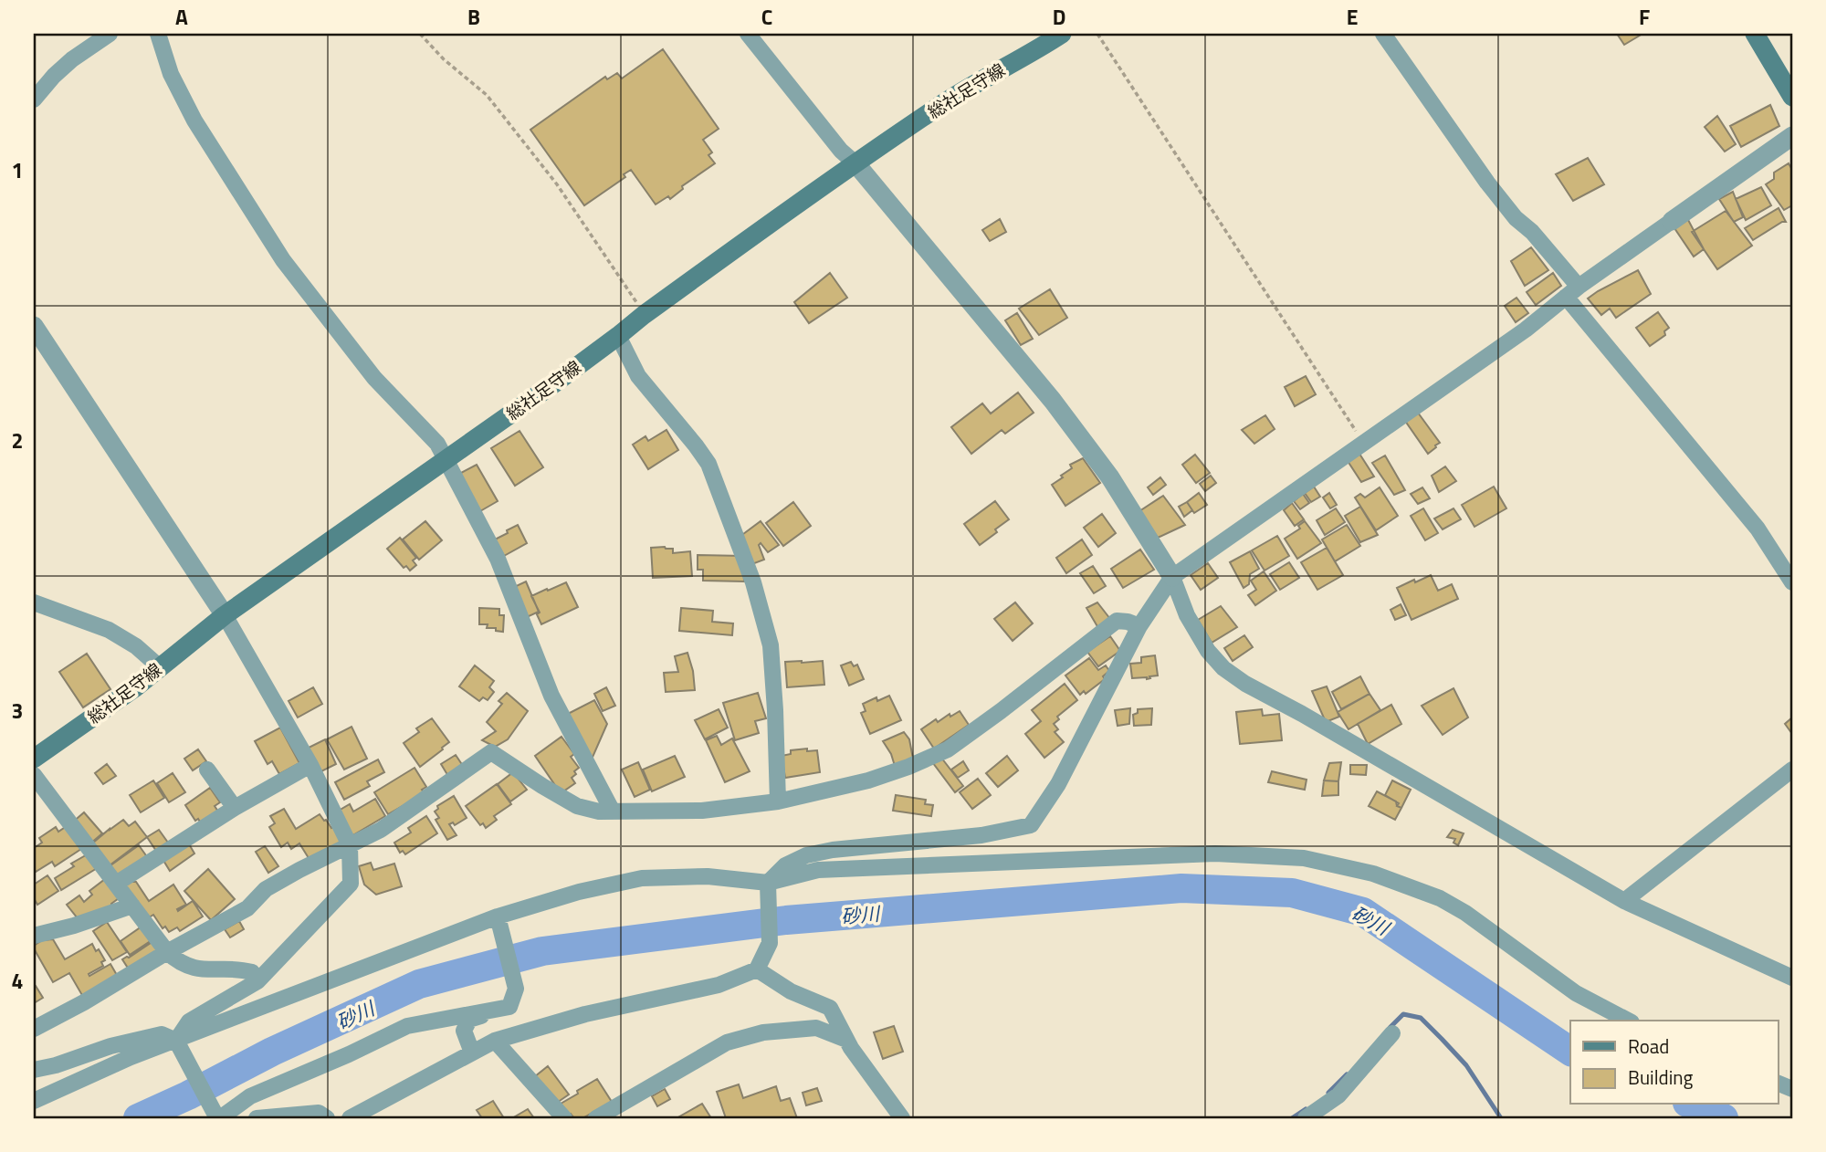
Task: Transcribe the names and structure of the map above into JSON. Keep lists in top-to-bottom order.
{
  "streets": {
    "main road": ["総社足守線"]
  },
  "water": ["砂川"],
  "legend": ["Road", "Building"],
  "grid": {
    "columns": [
      "A",
      "B",
      "C",
      "D",
      "E",
      "F"
    ],
    "rows": [
      "1",
      "2",
      "3",
      "4"
    ]
  }
}
